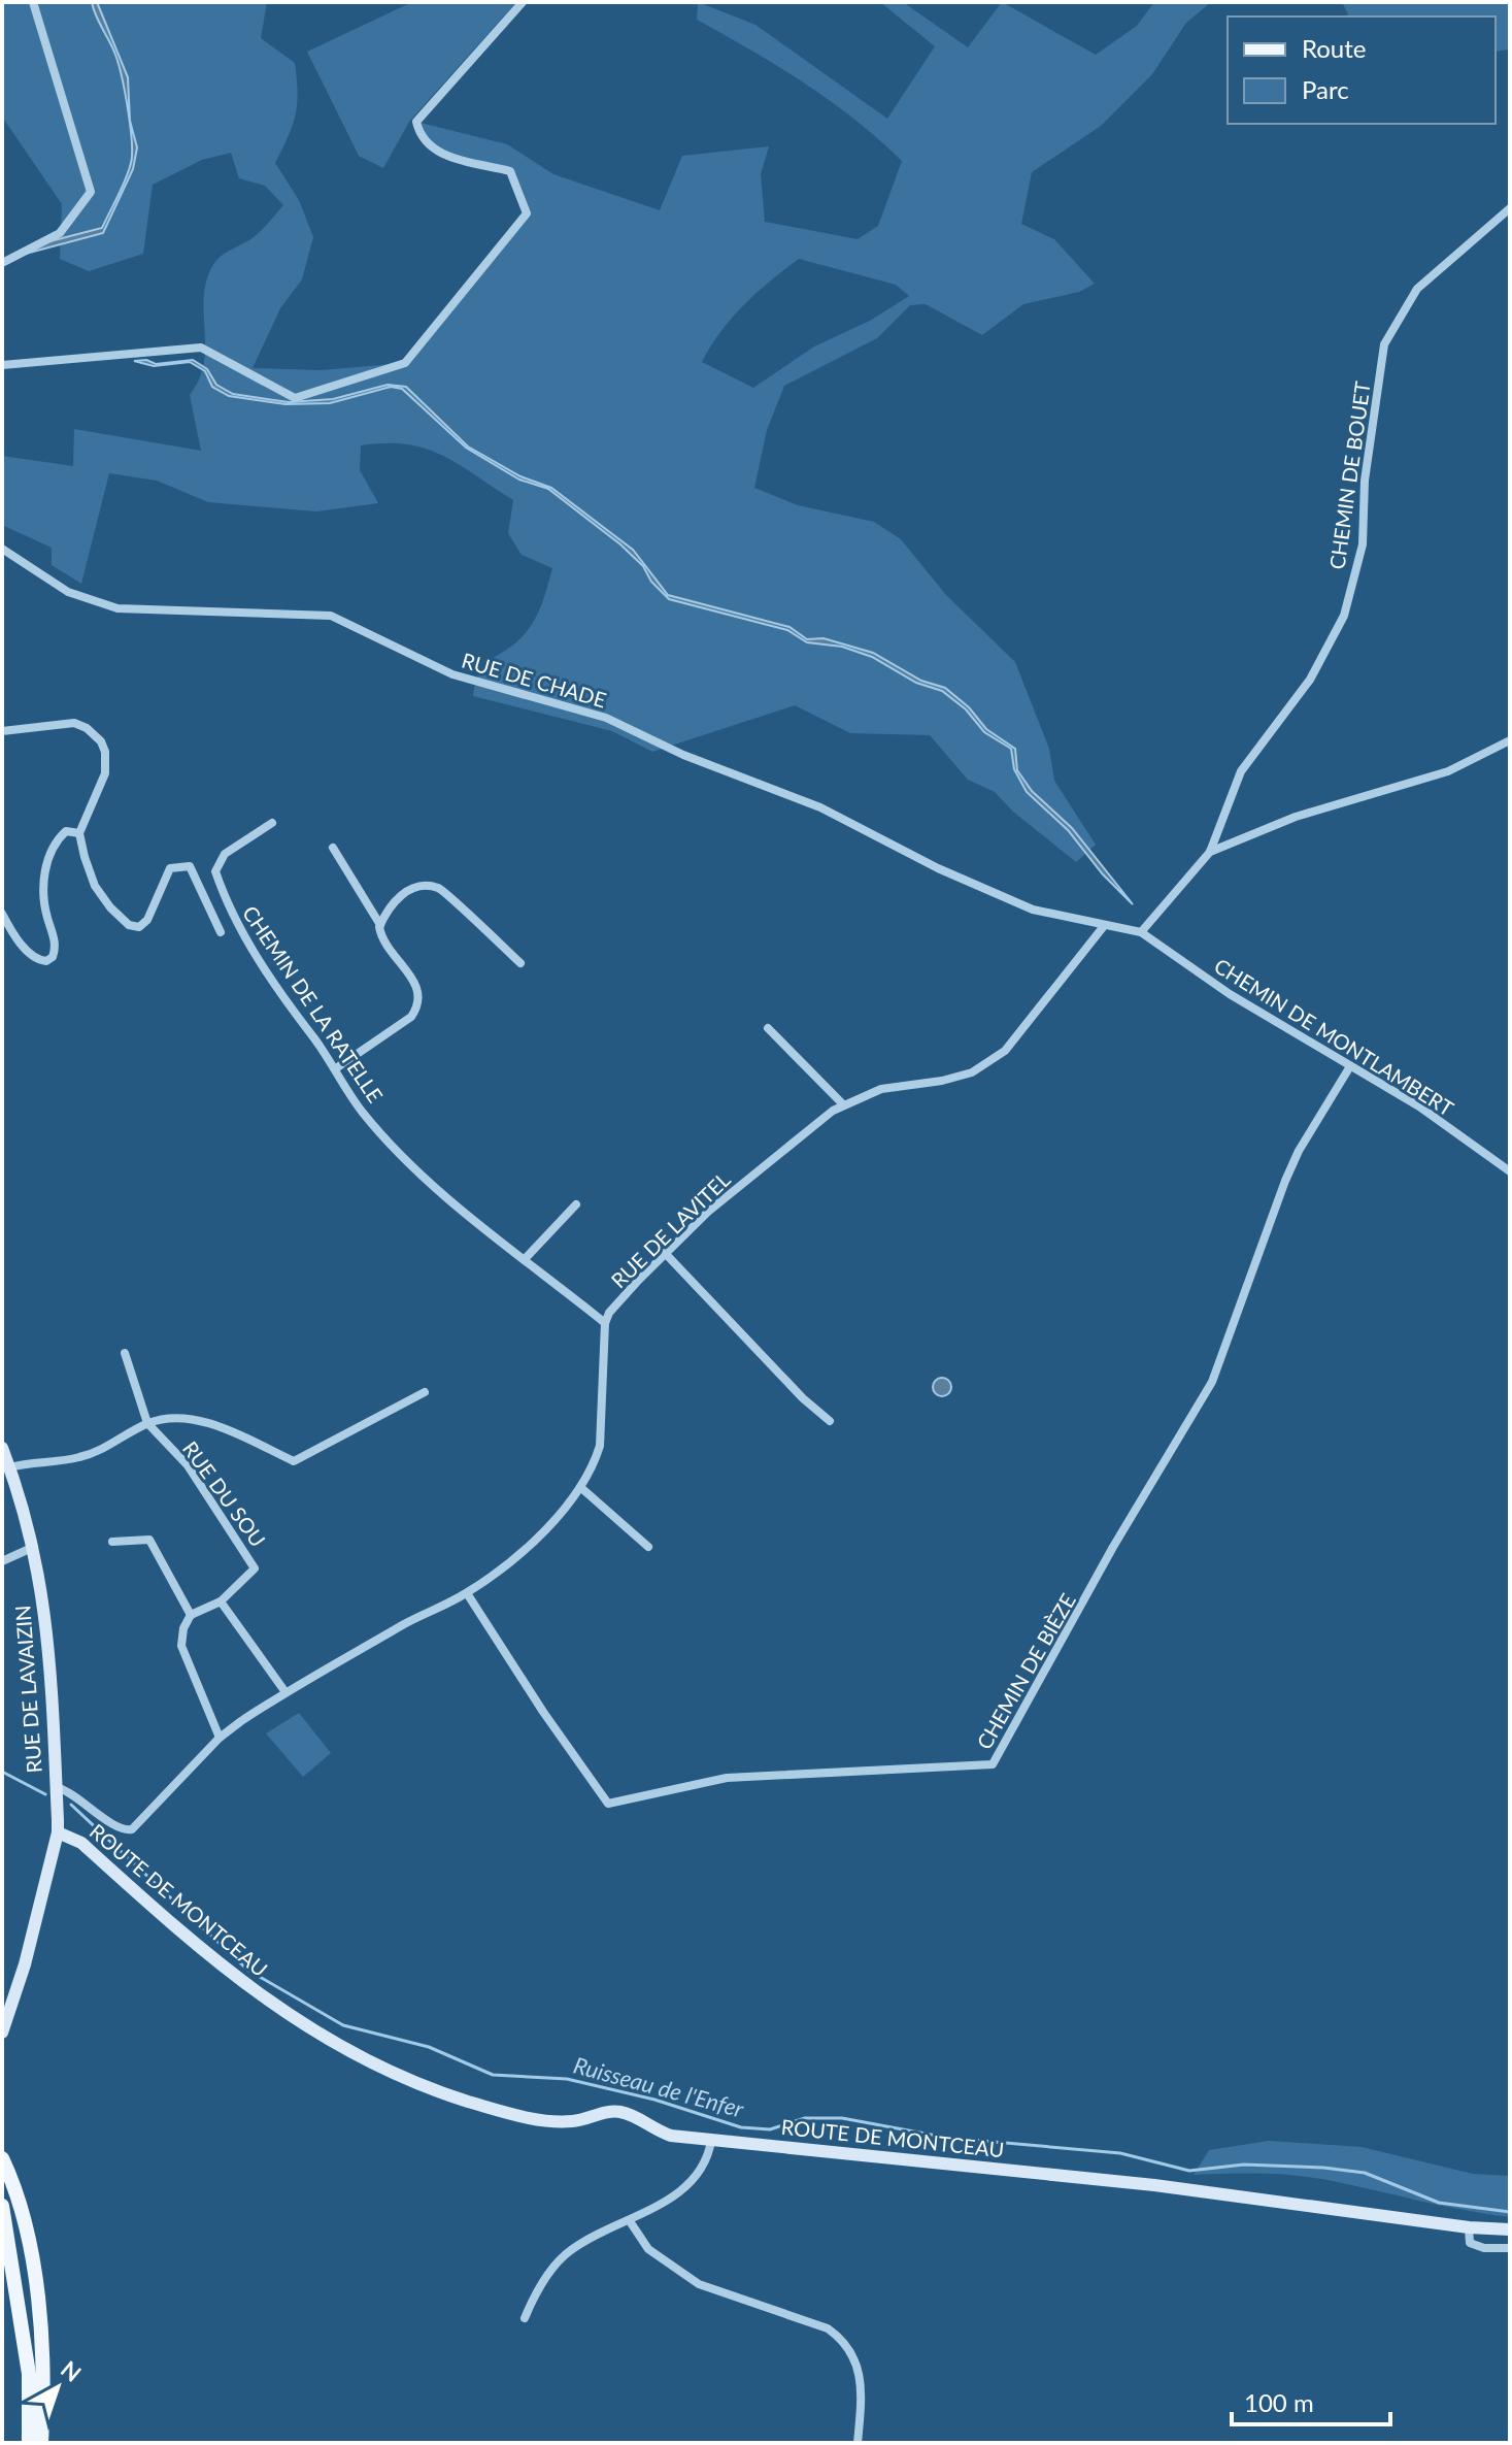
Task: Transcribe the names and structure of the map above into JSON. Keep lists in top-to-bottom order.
{
  "streets": {
    "street": [
      "CHEMIN DE BOUET",
      "RUE DE CHADE",
      "CHEMIN DE LA RATELLE",
      "CHEMIN DE MONTLAMBERT",
      "RUE DE LAVITEL",
      "RUE DU SOU",
      "CHEMIN DE BIÈZE",
      "RUE DE LAVAIZIN",
      "ROUTE DE MONTCEAU"
    ]
  },
  "crossings": [
    ["CHEMIN DE BOUET", "RUE DE CHADE"],
    ["CHEMIN DE BOUET", "CHEMIN DE MONTLAMBERT"],
    ["RUE DE CHADE", "CHEMIN DE MONTLAMBERT"],
    ["RUE DE CHADE", "RUE DE LAVITEL"],
    ["CHEMIN DE LA RATELLE", "RUE DE LAVITEL"],
    ["CHEMIN DE MONTLAMBERT", "CHEMIN DE BIÈZE"],
    ["RUE DE LAVAIZIN", "ROUTE DE MONTCEAU"]
  ],
  "water": ["Ruisseau de l'Enfer"],
  "legend": ["Route", "Parc"],
  "scale_bar": "100 m",
  "north": "top right"
}
